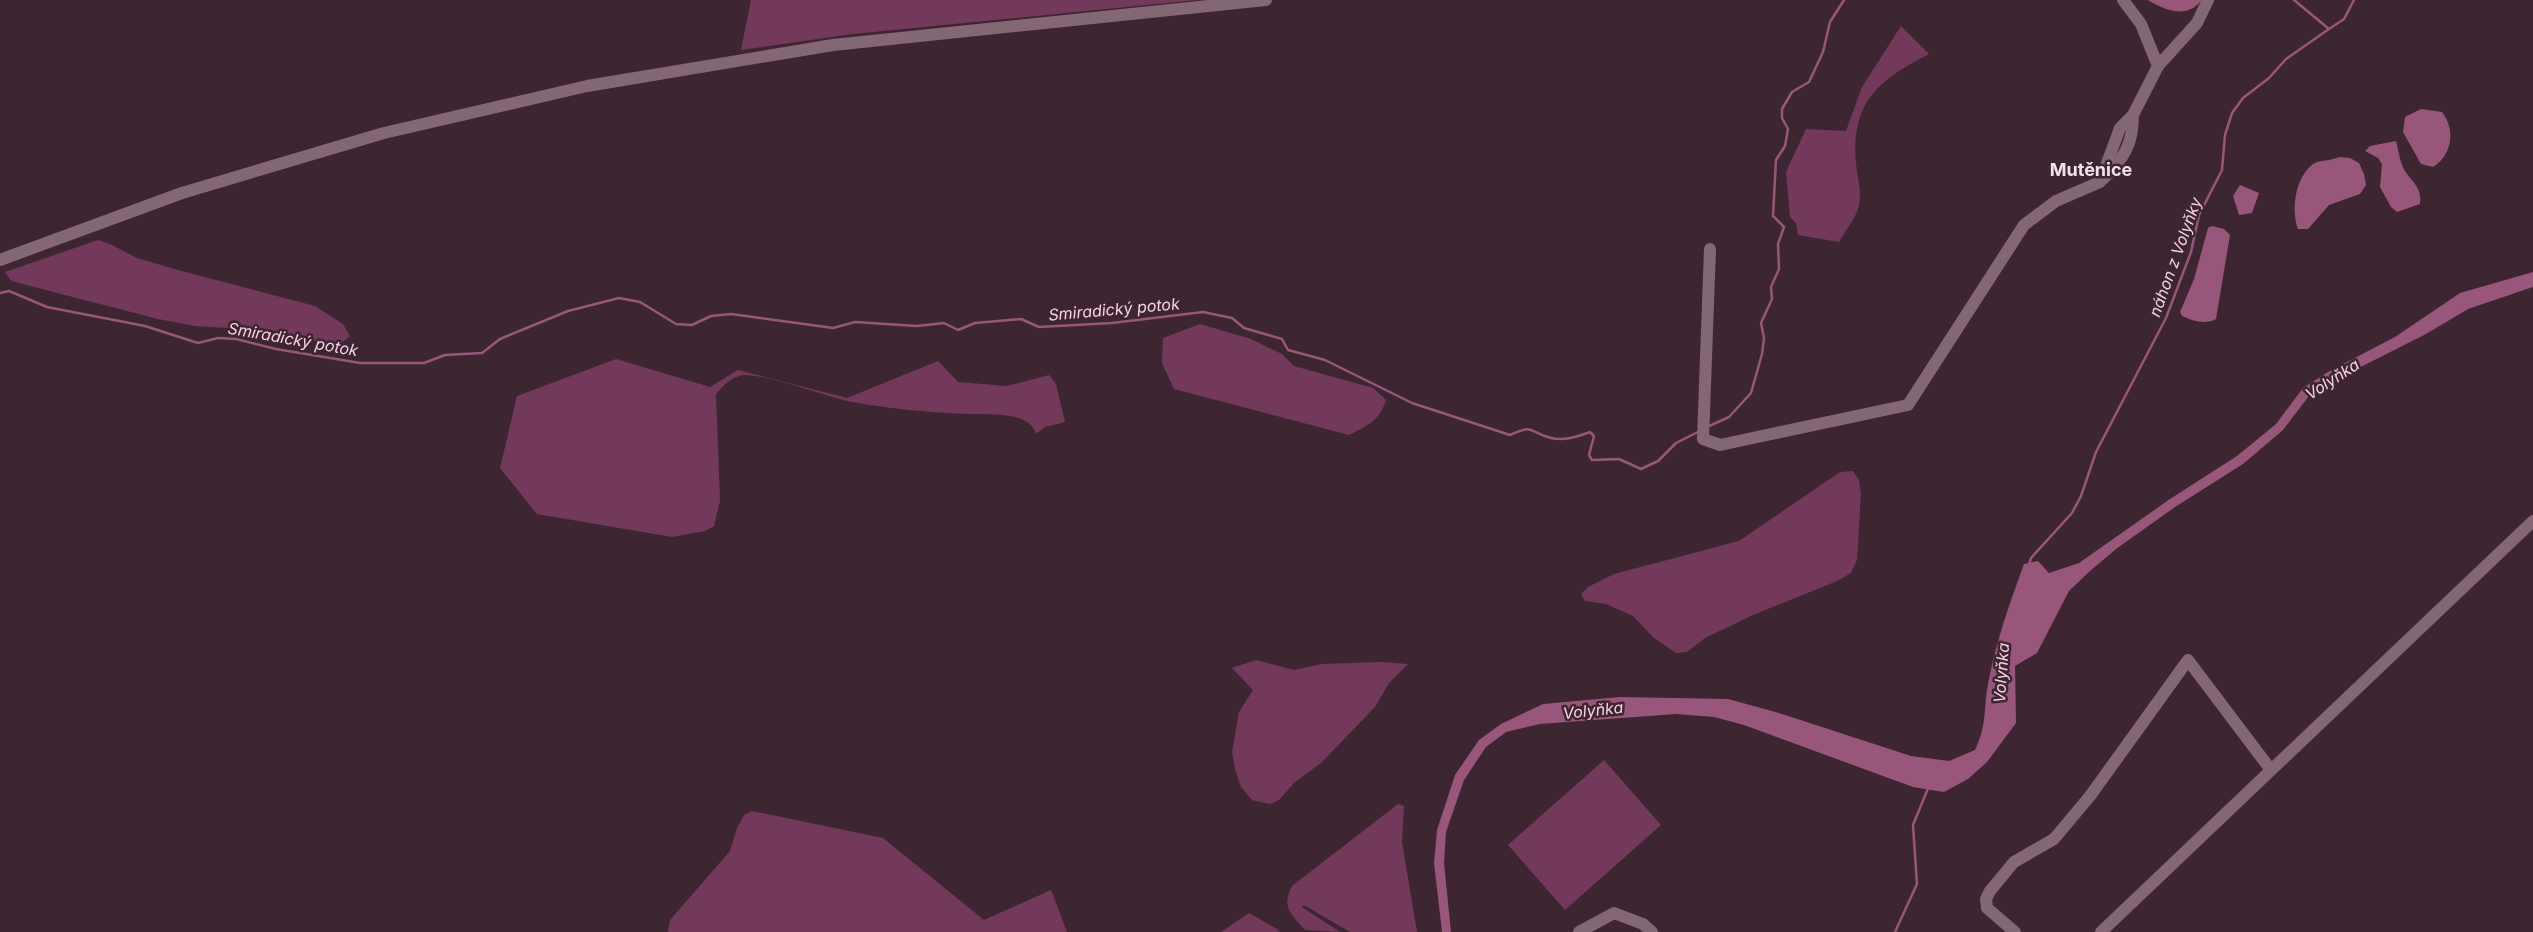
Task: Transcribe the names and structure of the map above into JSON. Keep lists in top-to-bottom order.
{
  "districts": ["Mutěnice"],
  "water": ["náhon z Volyňky", "Smiradický potok", "Volyňka"]
}
